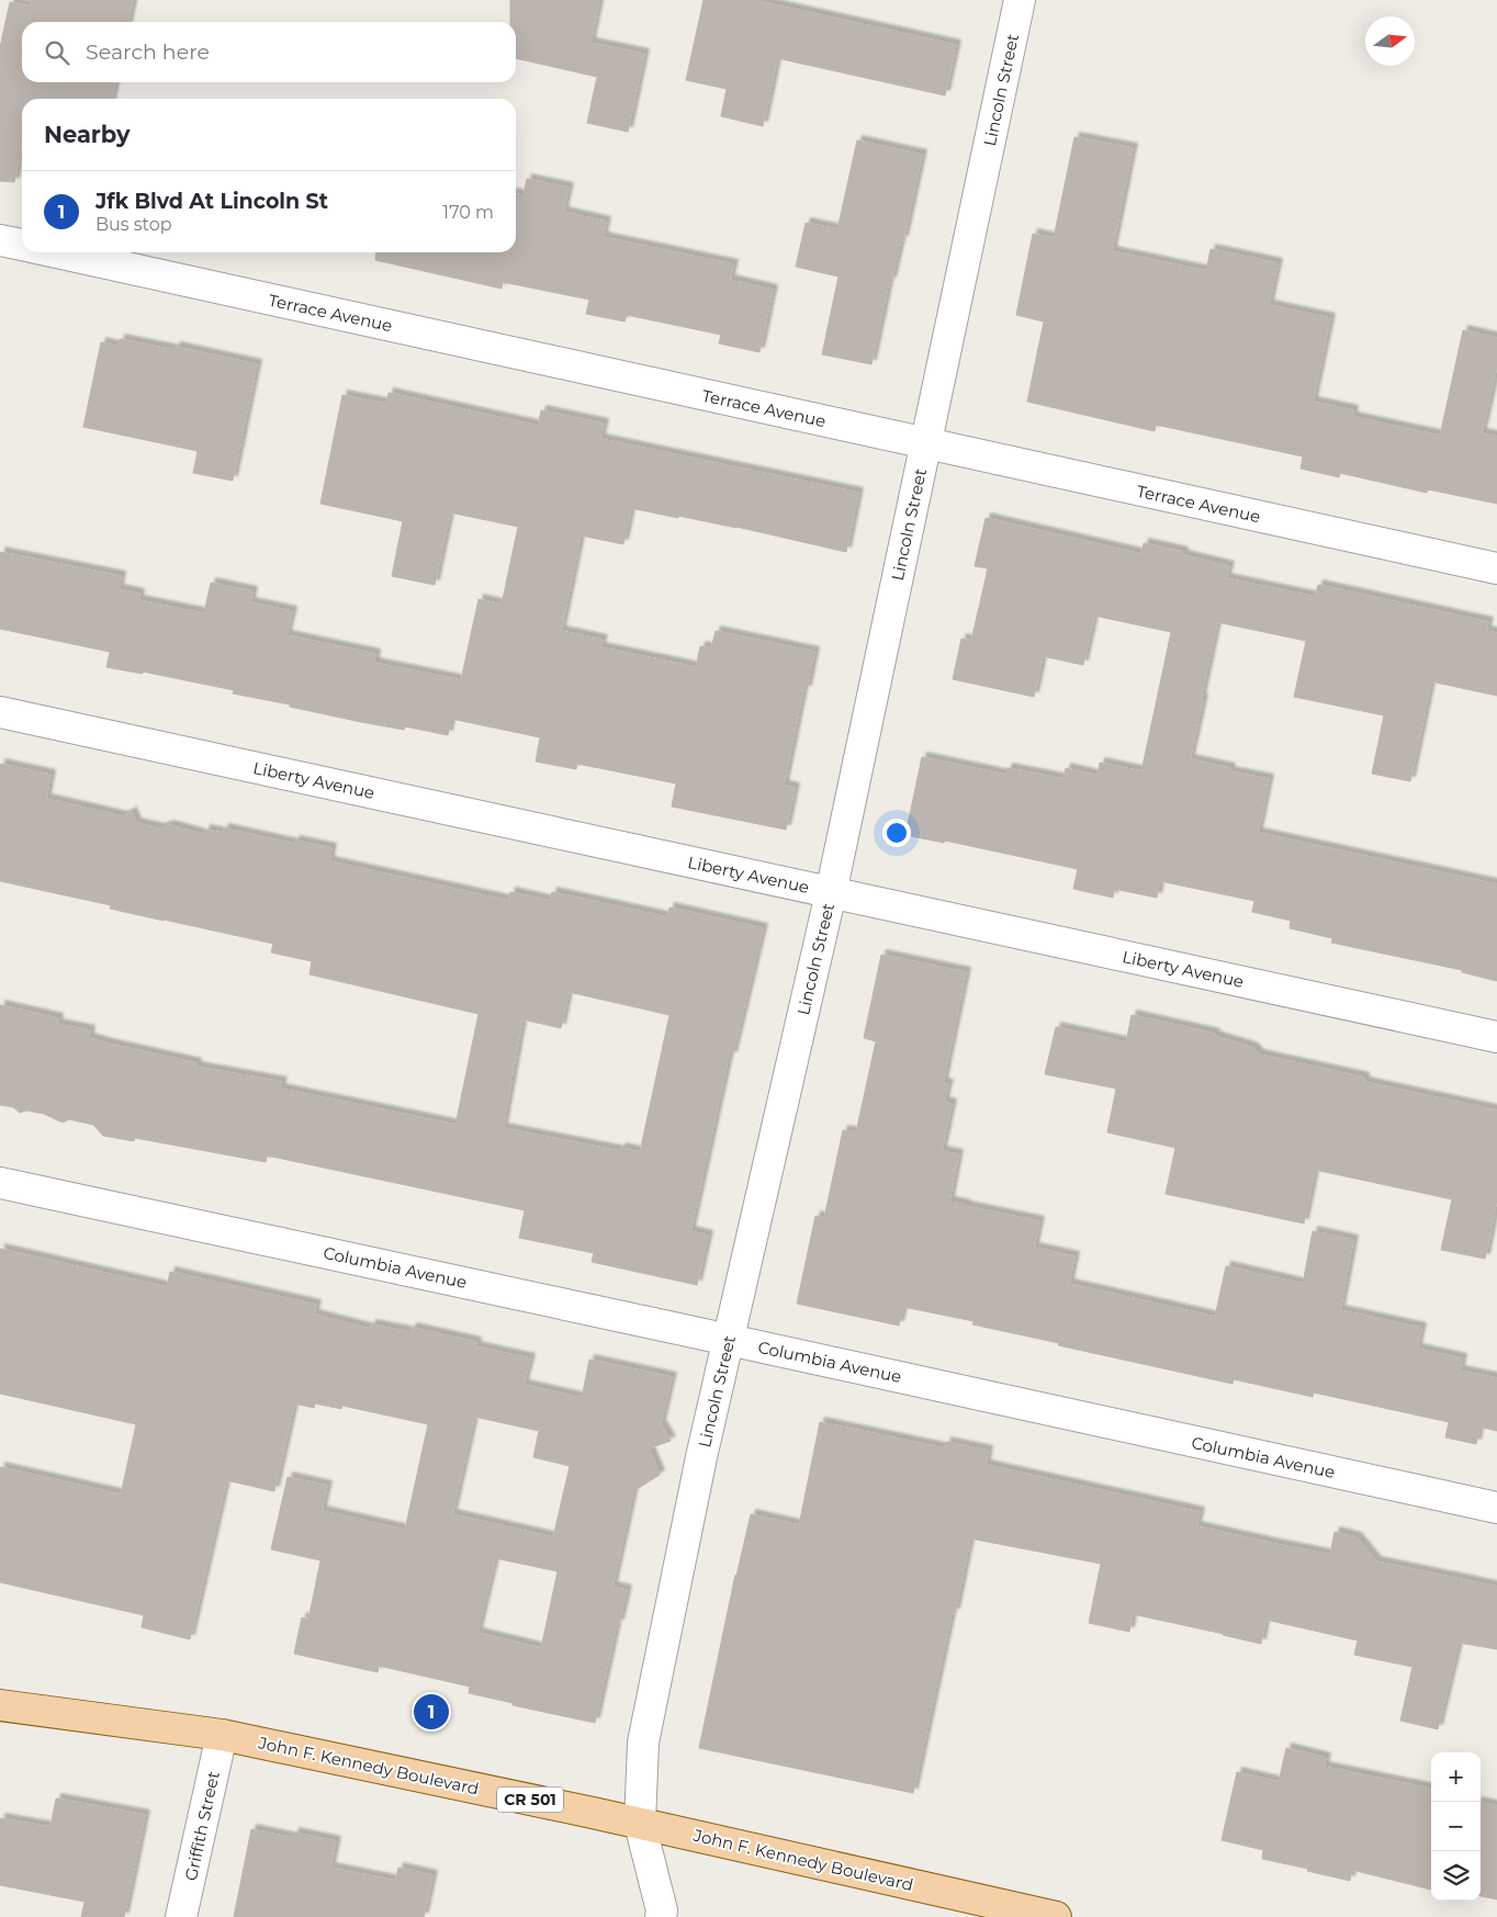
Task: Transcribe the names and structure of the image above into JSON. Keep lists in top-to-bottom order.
{
  "streets": {
    "main road": ["John F. Kennedy Boulevard", "CR 501"],
    "street": [
      "Lincoln Street",
      "Terrace Avenue",
      "Liberty Avenue",
      "Columbia Avenue",
      "Griffith Street"
    ]
  },
  "crossings": [
    ["Lincoln Street", "Terrace Avenue"],
    ["Lincoln Street", "Liberty Avenue"],
    ["Lincoln Street", "Columbia Avenue"],
    ["Lincoln Street", "John F. Kennedy Boulevard"],
    ["John F. Kennedy Boulevard", "Griffith Street"]
  ],
  "north": "right",
  "page": {
    "search": "Search here",
    "heading": "Nearby",
    "list": [
      {
        "mark": "1",
        "name": "Jfk Blvd At Lincoln St",
        "note": "Bus stop",
        "value": "170 m"
      }
    ],
    "pins": "1",
    "map_buttons": ["+", "−"]
  }
}
